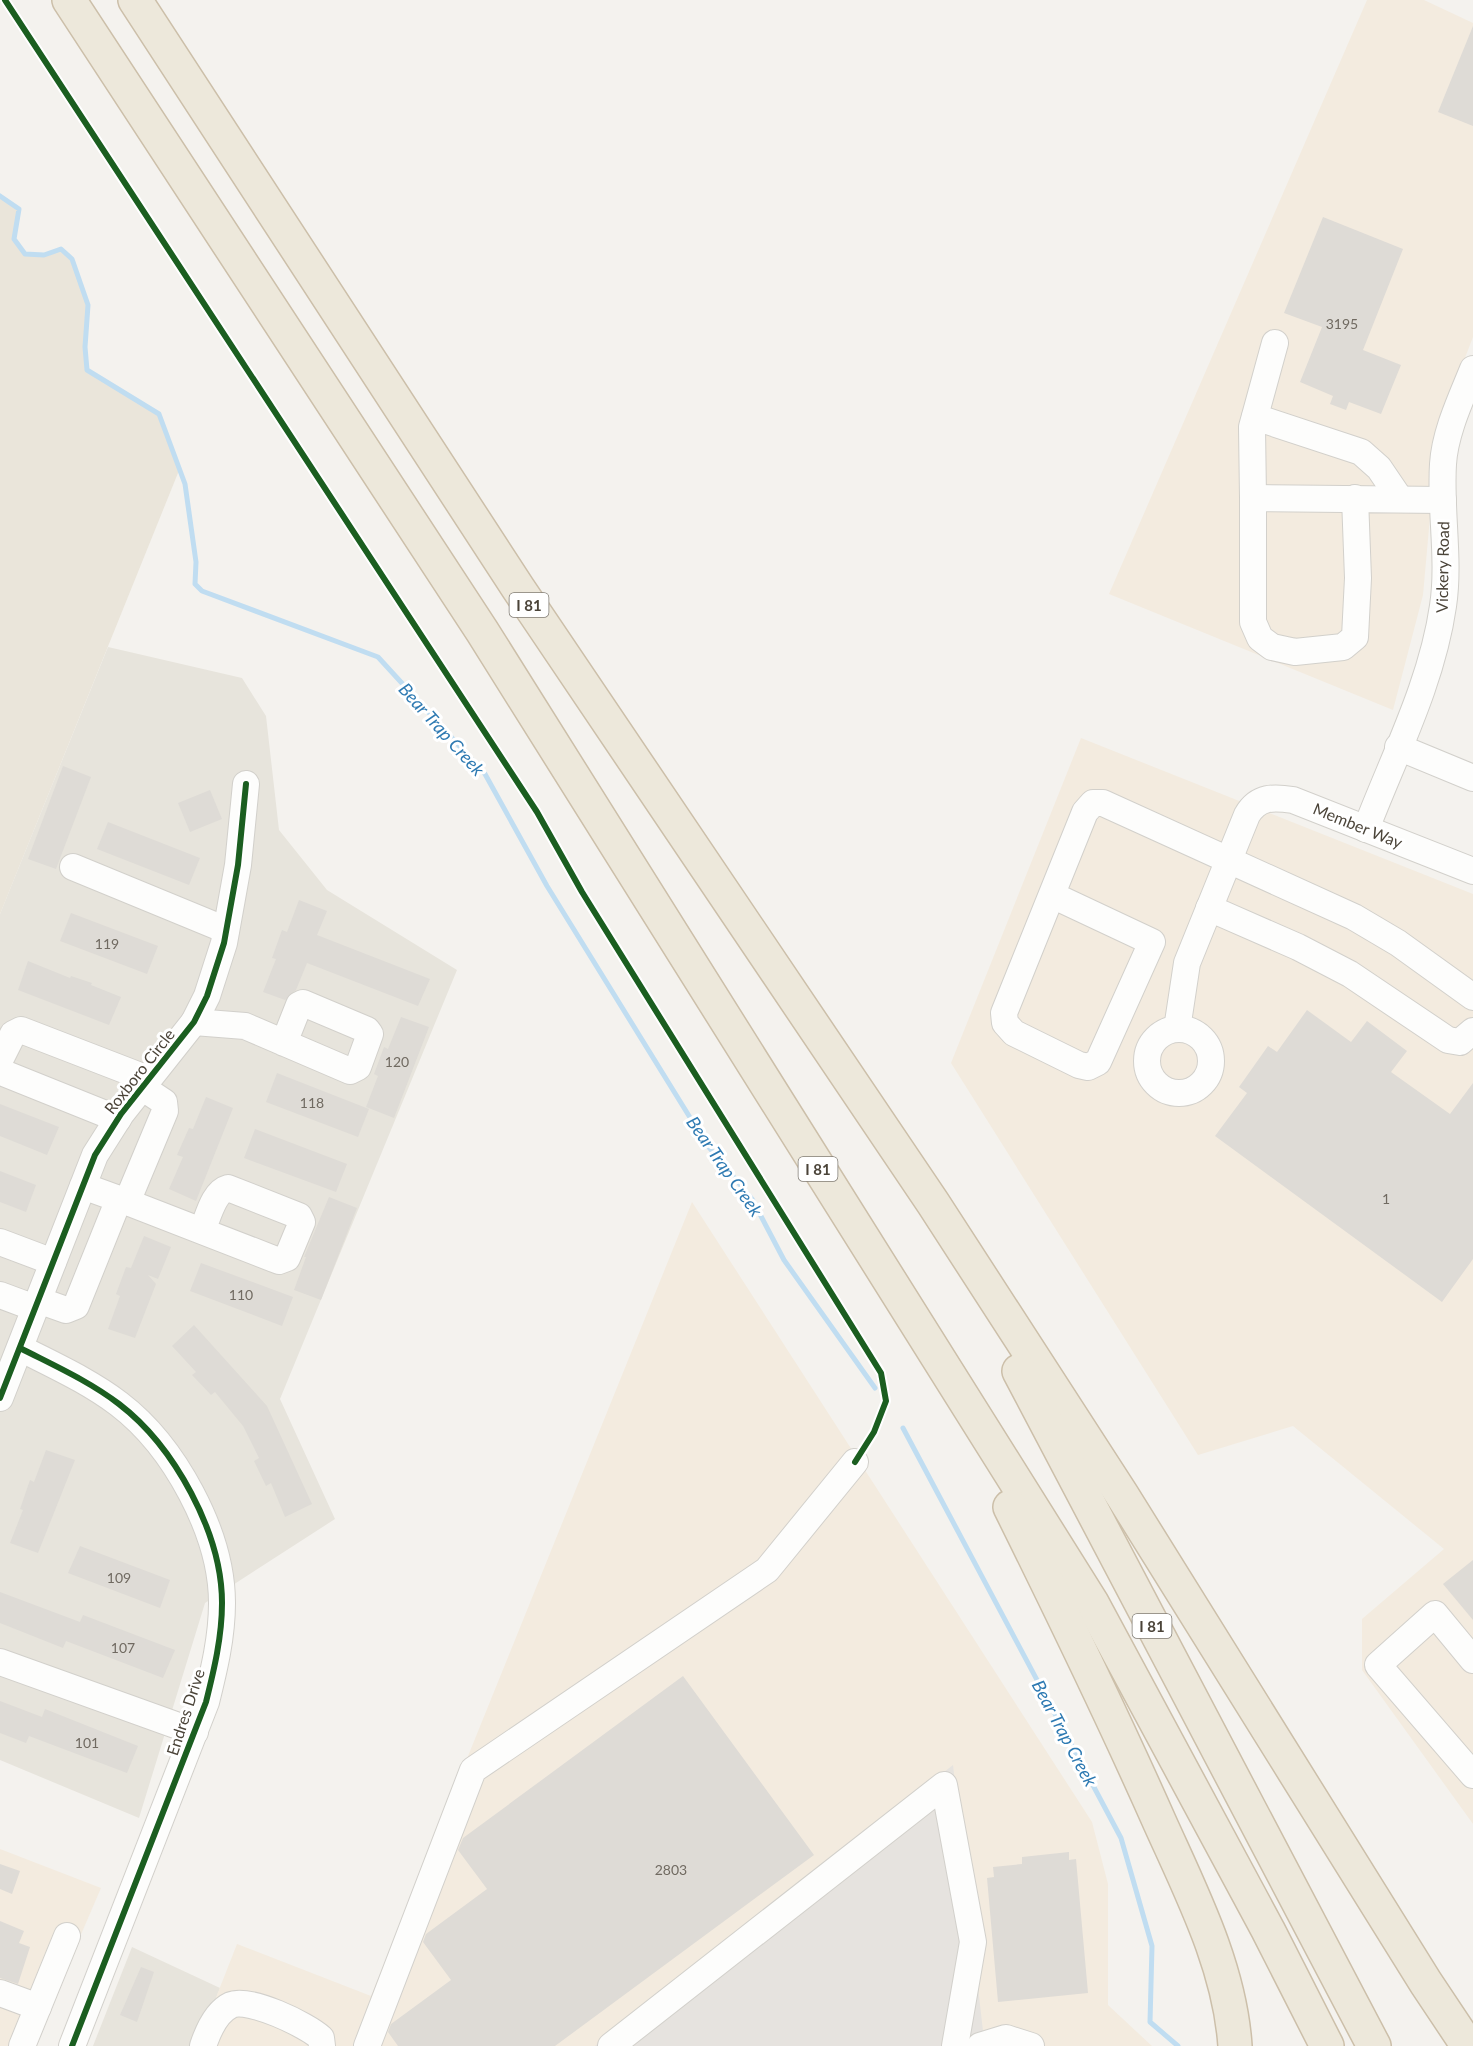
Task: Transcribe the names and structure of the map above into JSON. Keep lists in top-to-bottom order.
{
  "streets": {
    "highway": ["I 81"],
    "street": [
      "Vickery Road",
      "Member Way",
      "Roxboro Circle",
      "Endres Drive"
    ]
  },
  "crossings": [
    ["Vickery Road", "Member Way"],
    ["Roxboro Circle", "Endres Drive"]
  ],
  "water": ["Bear Trap Creek"],
  "house_numbers": [
    "3195",
    "119",
    "120",
    "118",
    "1",
    "110",
    "109",
    "107",
    "101",
    "2803"
  ]
}
